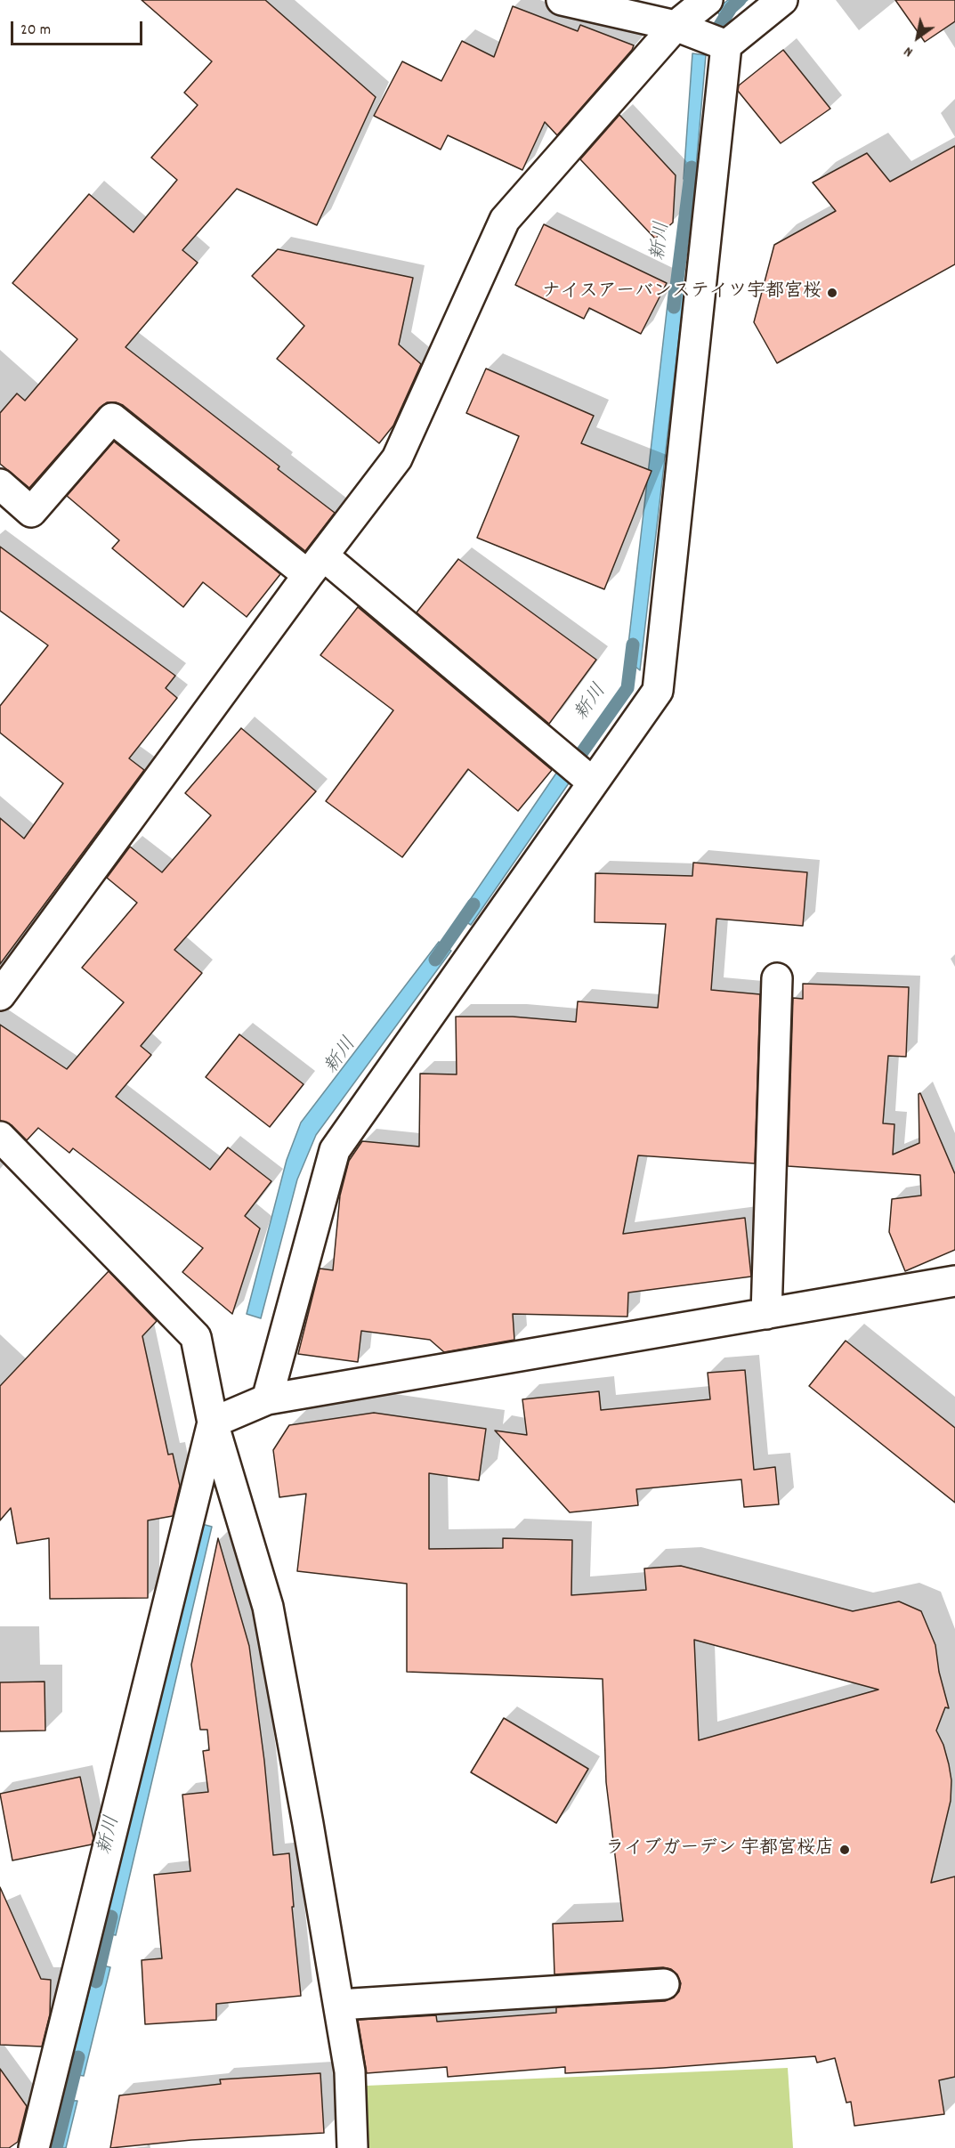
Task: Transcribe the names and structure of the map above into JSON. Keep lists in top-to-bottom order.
{
  "water": ["新川"],
  "places": ["ナイスアーバンステイツ宇都宮桜", "ライブガーデン 宇都宮桜店"],
  "scale_bar": "20 m",
  "north": "bottom left"
}
